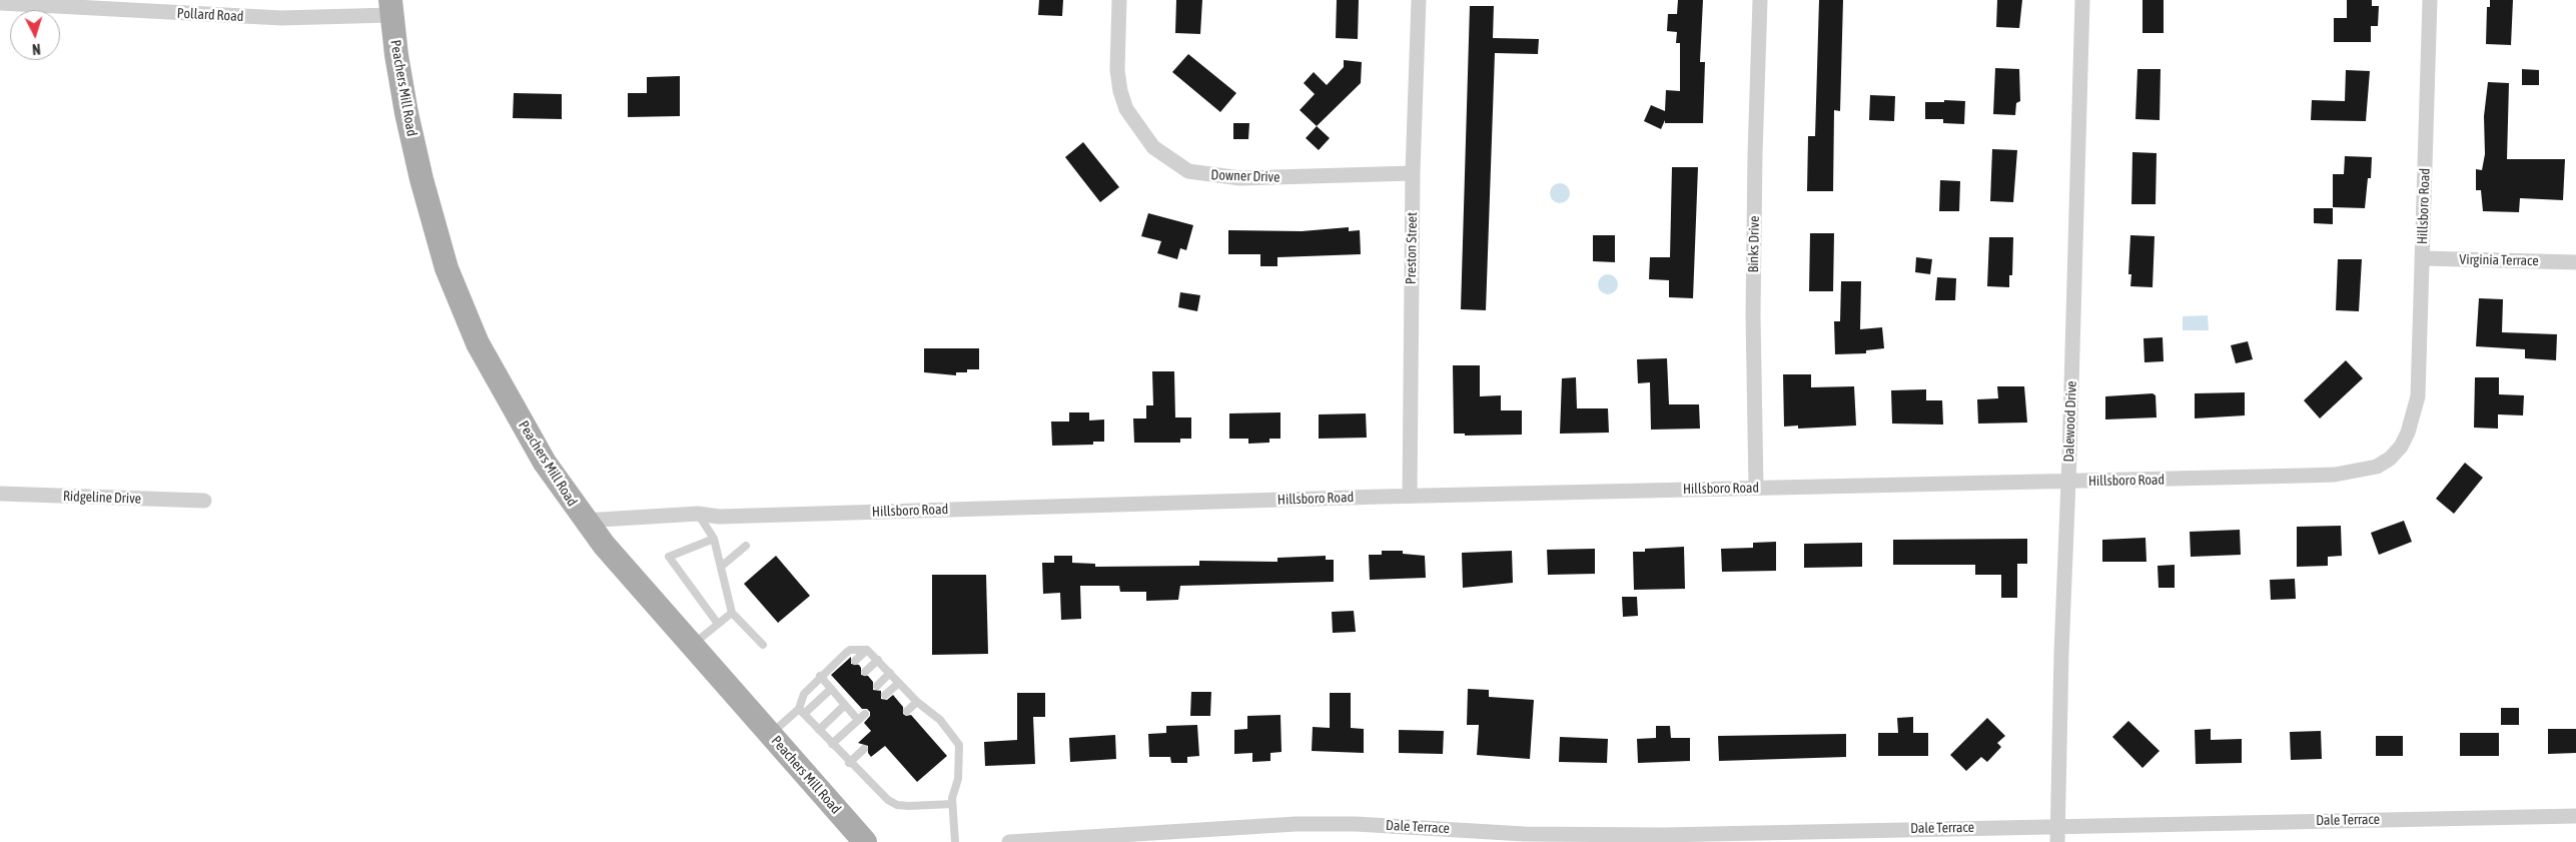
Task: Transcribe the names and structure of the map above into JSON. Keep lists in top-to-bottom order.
{
  "streets": {
    "main road": ["Peachers Mill Road"],
    "street": [
      "Pollard Road",
      "Downer Drive",
      "Hillsboro Road",
      "Binks Drive",
      "Preston Street",
      "Virginia Terrace",
      "Dalewood Drive",
      "Ridgeline Drive",
      "Dale Terrace"
    ]
  },
  "crossings": [
    ["Pollard Road", "Peachers Mill Road"],
    ["Peachers Mill Road", "Hillsboro Road"],
    ["Downer Drive", "Preston Street"],
    ["Hillsboro Road", "Binks Drive"],
    ["Hillsboro Road", "Preston Street"],
    ["Hillsboro Road", "Virginia Terrace"],
    ["Hillsboro Road", "Dalewood Drive"],
    ["Dalewood Drive", "Dale Terrace"]
  ],
  "north": "bottom"
}
